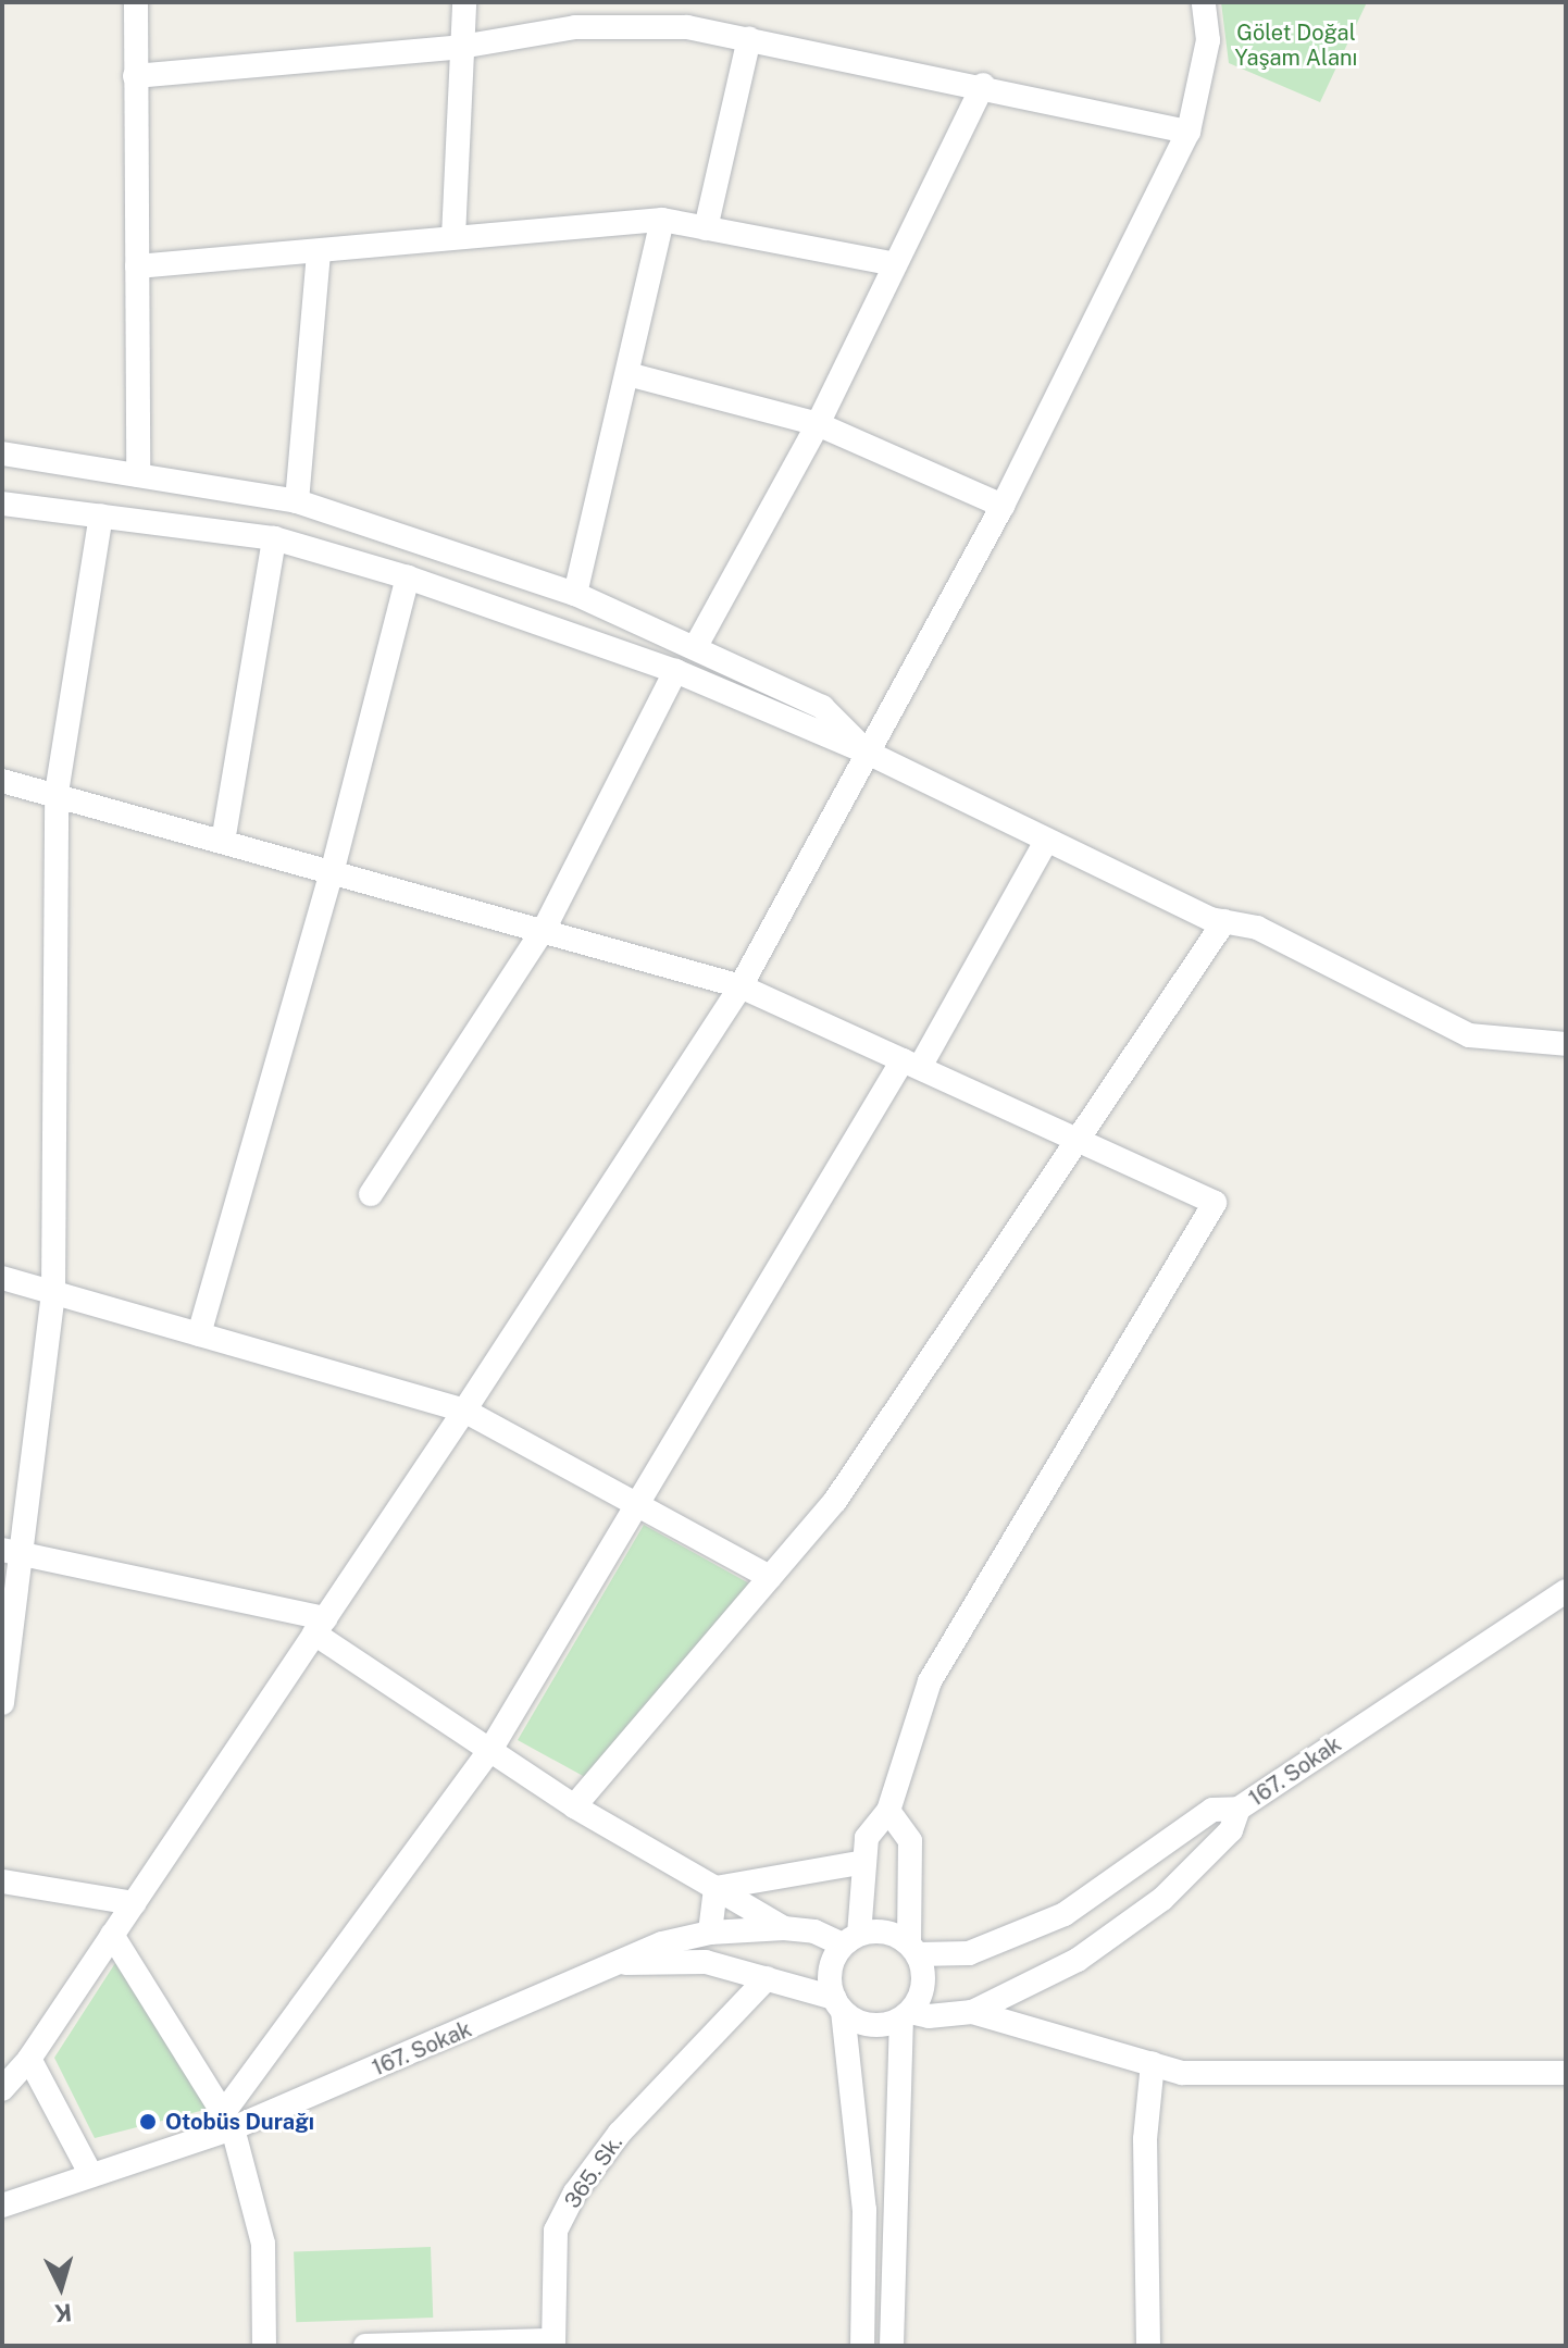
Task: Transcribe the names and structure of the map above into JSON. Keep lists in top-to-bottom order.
{
  "streets": {
    "street": ["167. Sokak", "365. Sk."]
  },
  "parks": ["Gölet Doğal Yaşam Alanı"],
  "places": ["Otobüs Durağı"],
  "north": "bottom"
}
